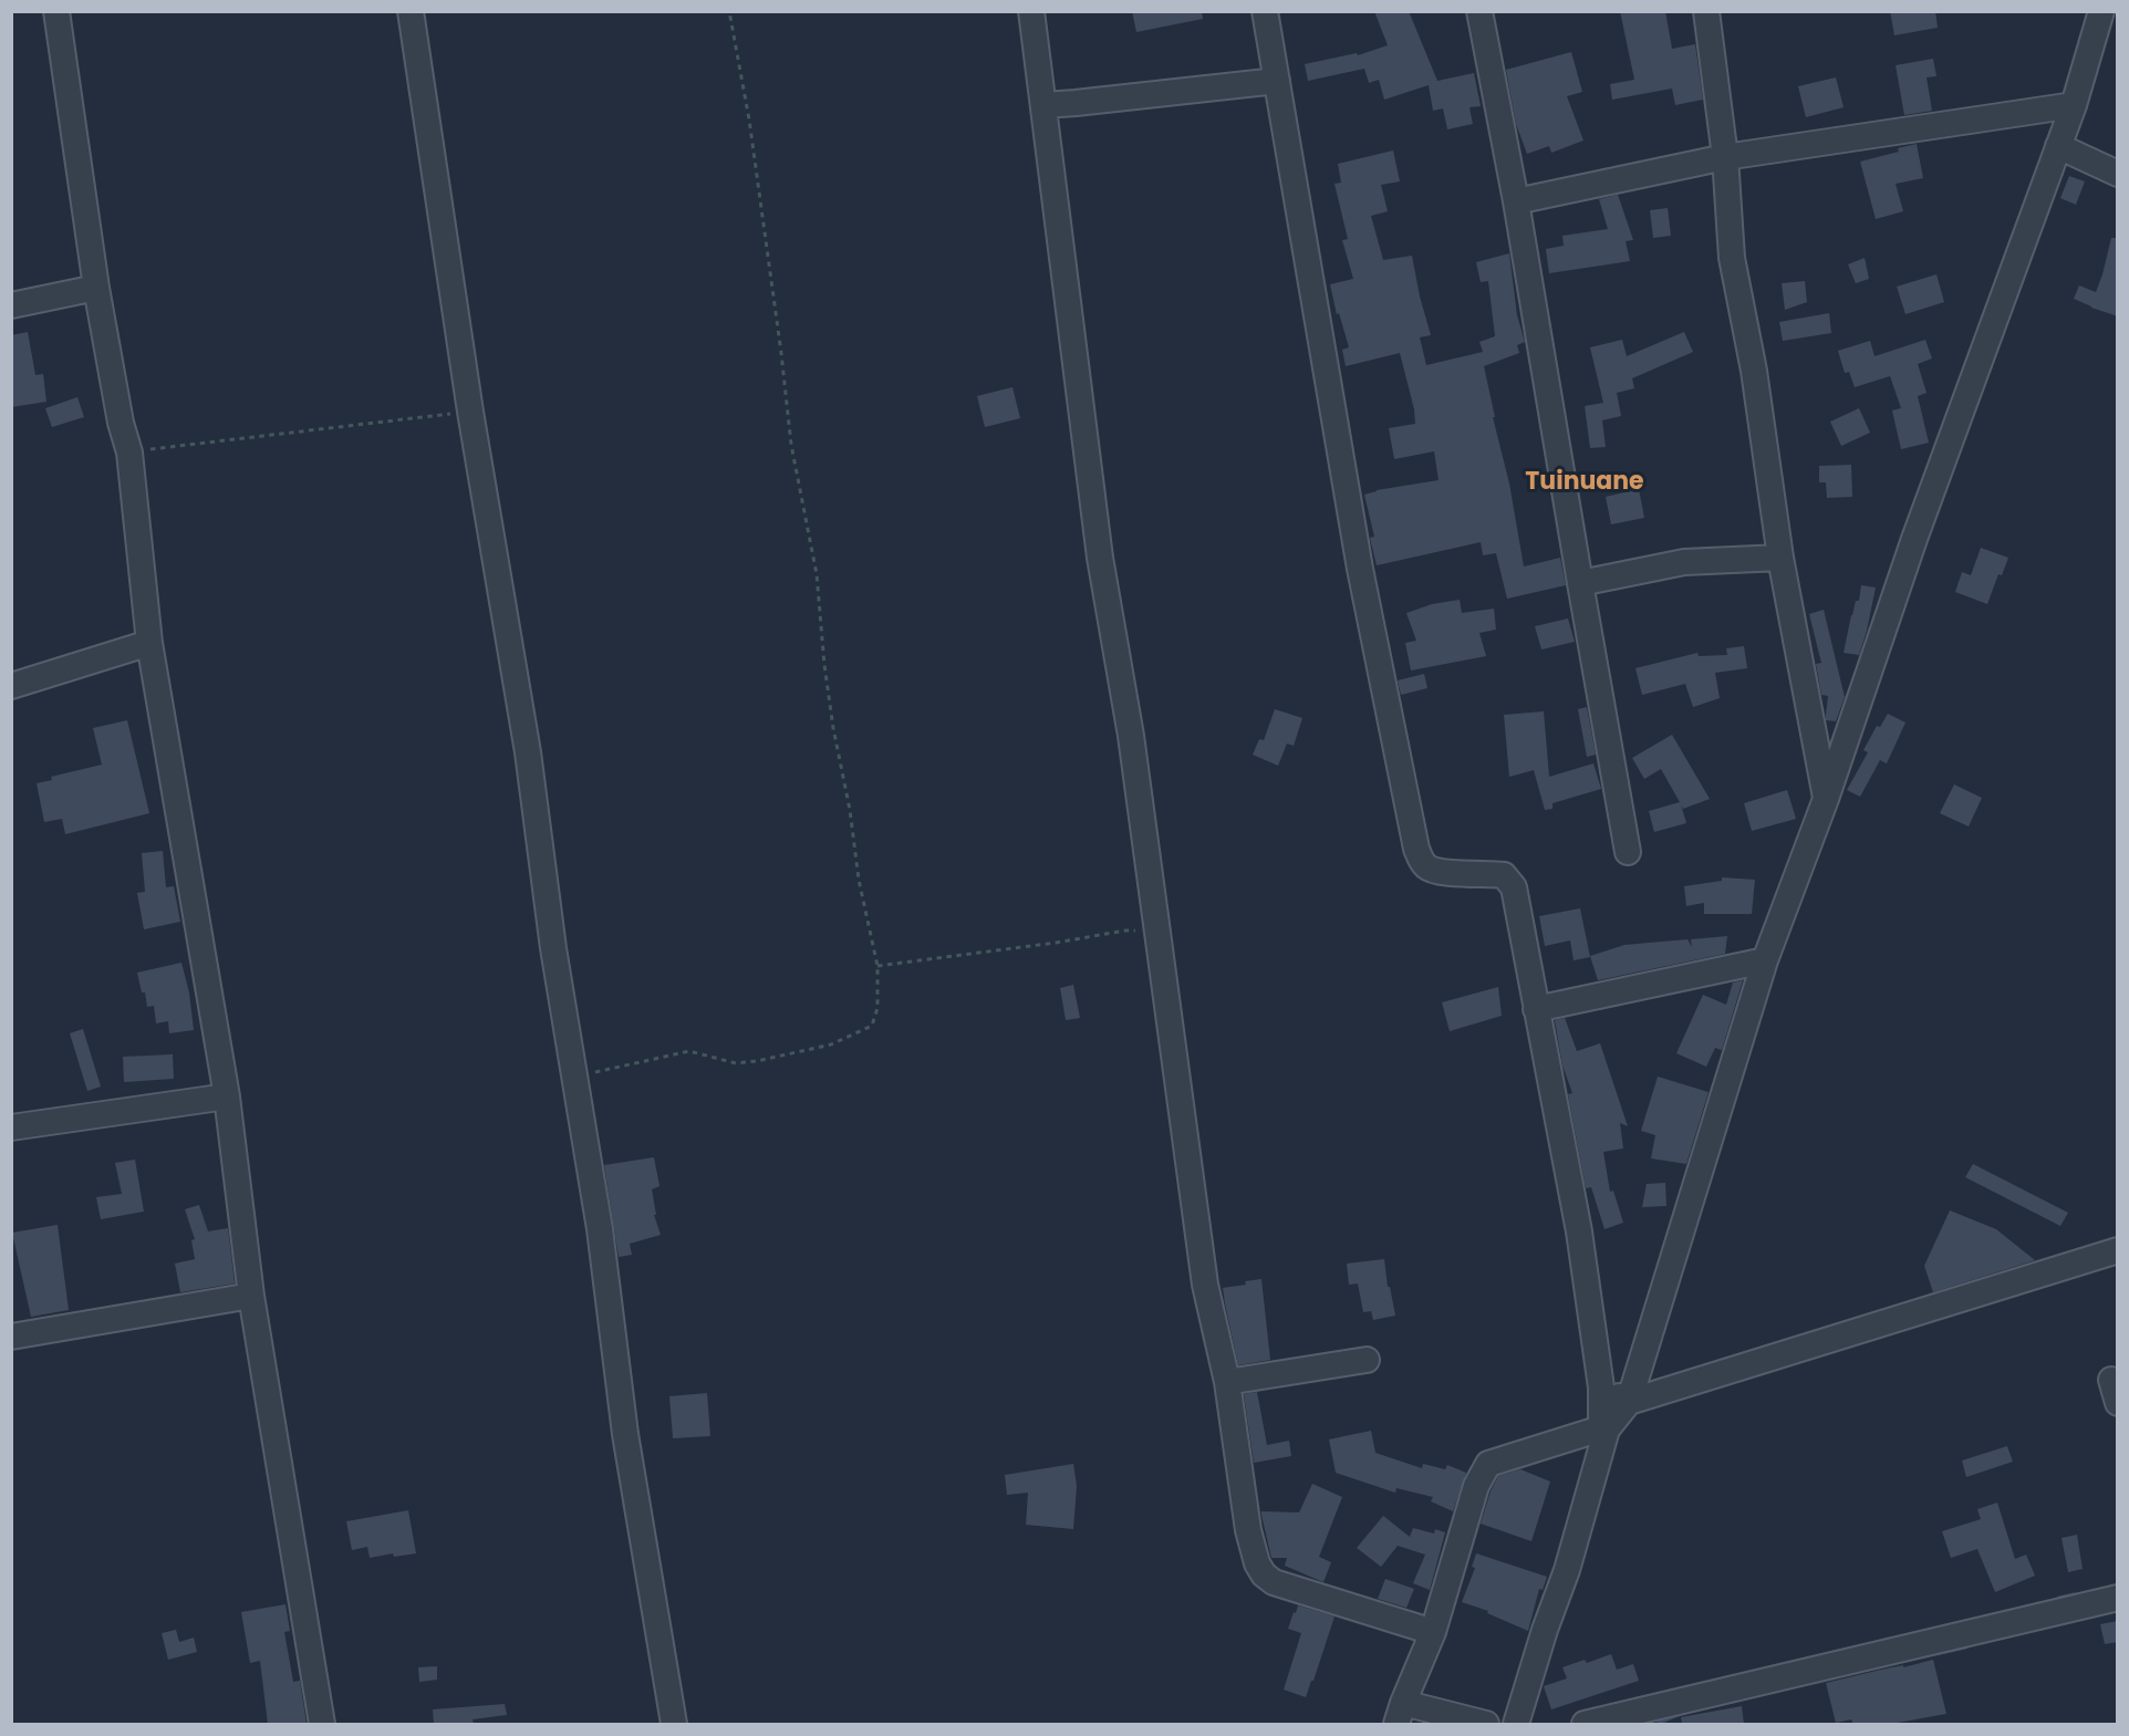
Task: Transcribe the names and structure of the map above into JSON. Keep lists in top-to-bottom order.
{
  "districts": ["Tuinuane"]
}
